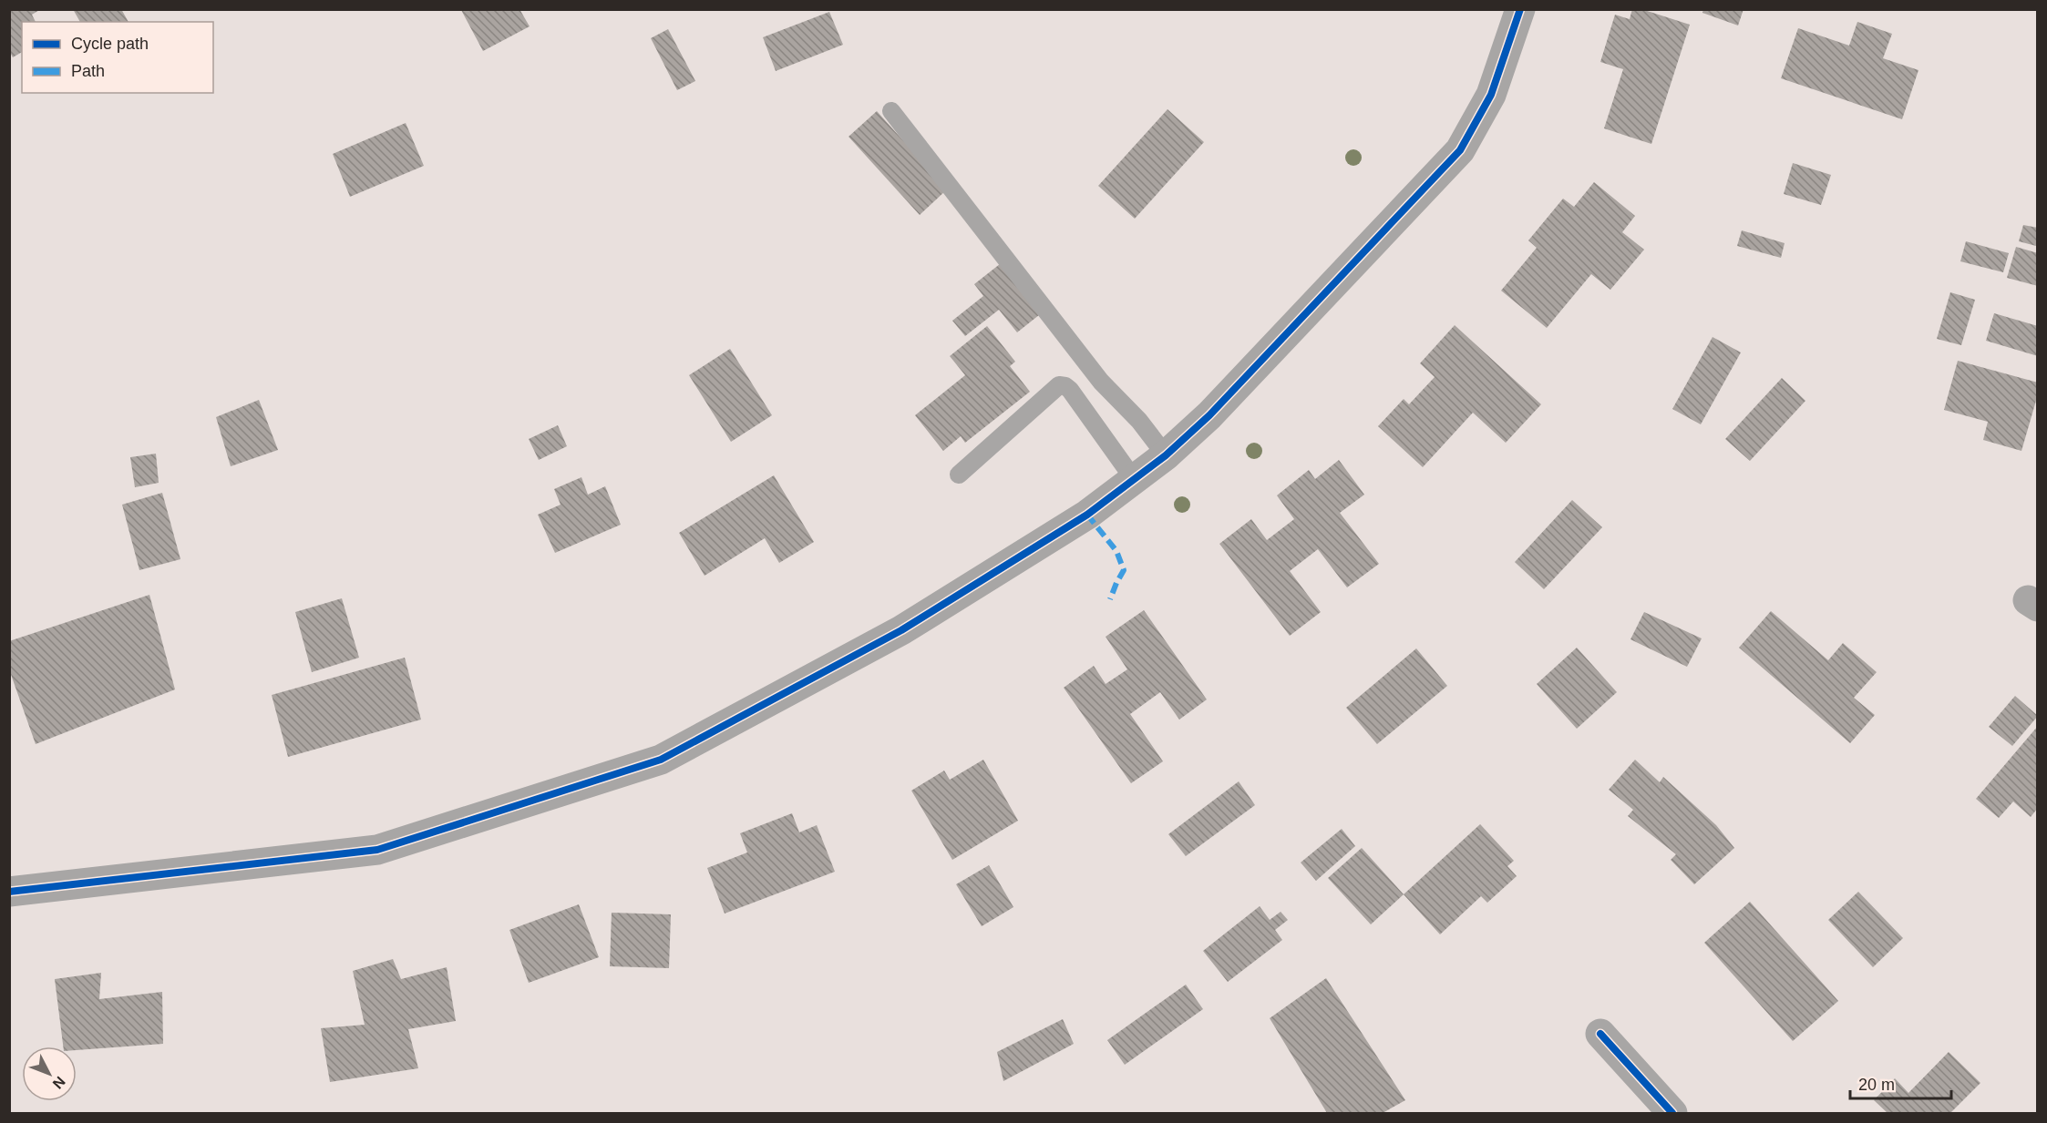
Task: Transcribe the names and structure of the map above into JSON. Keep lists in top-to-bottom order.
{
  "legend": ["Cycle path", "Path"],
  "scale_bar": "20 m",
  "north": "bottom right"
}
